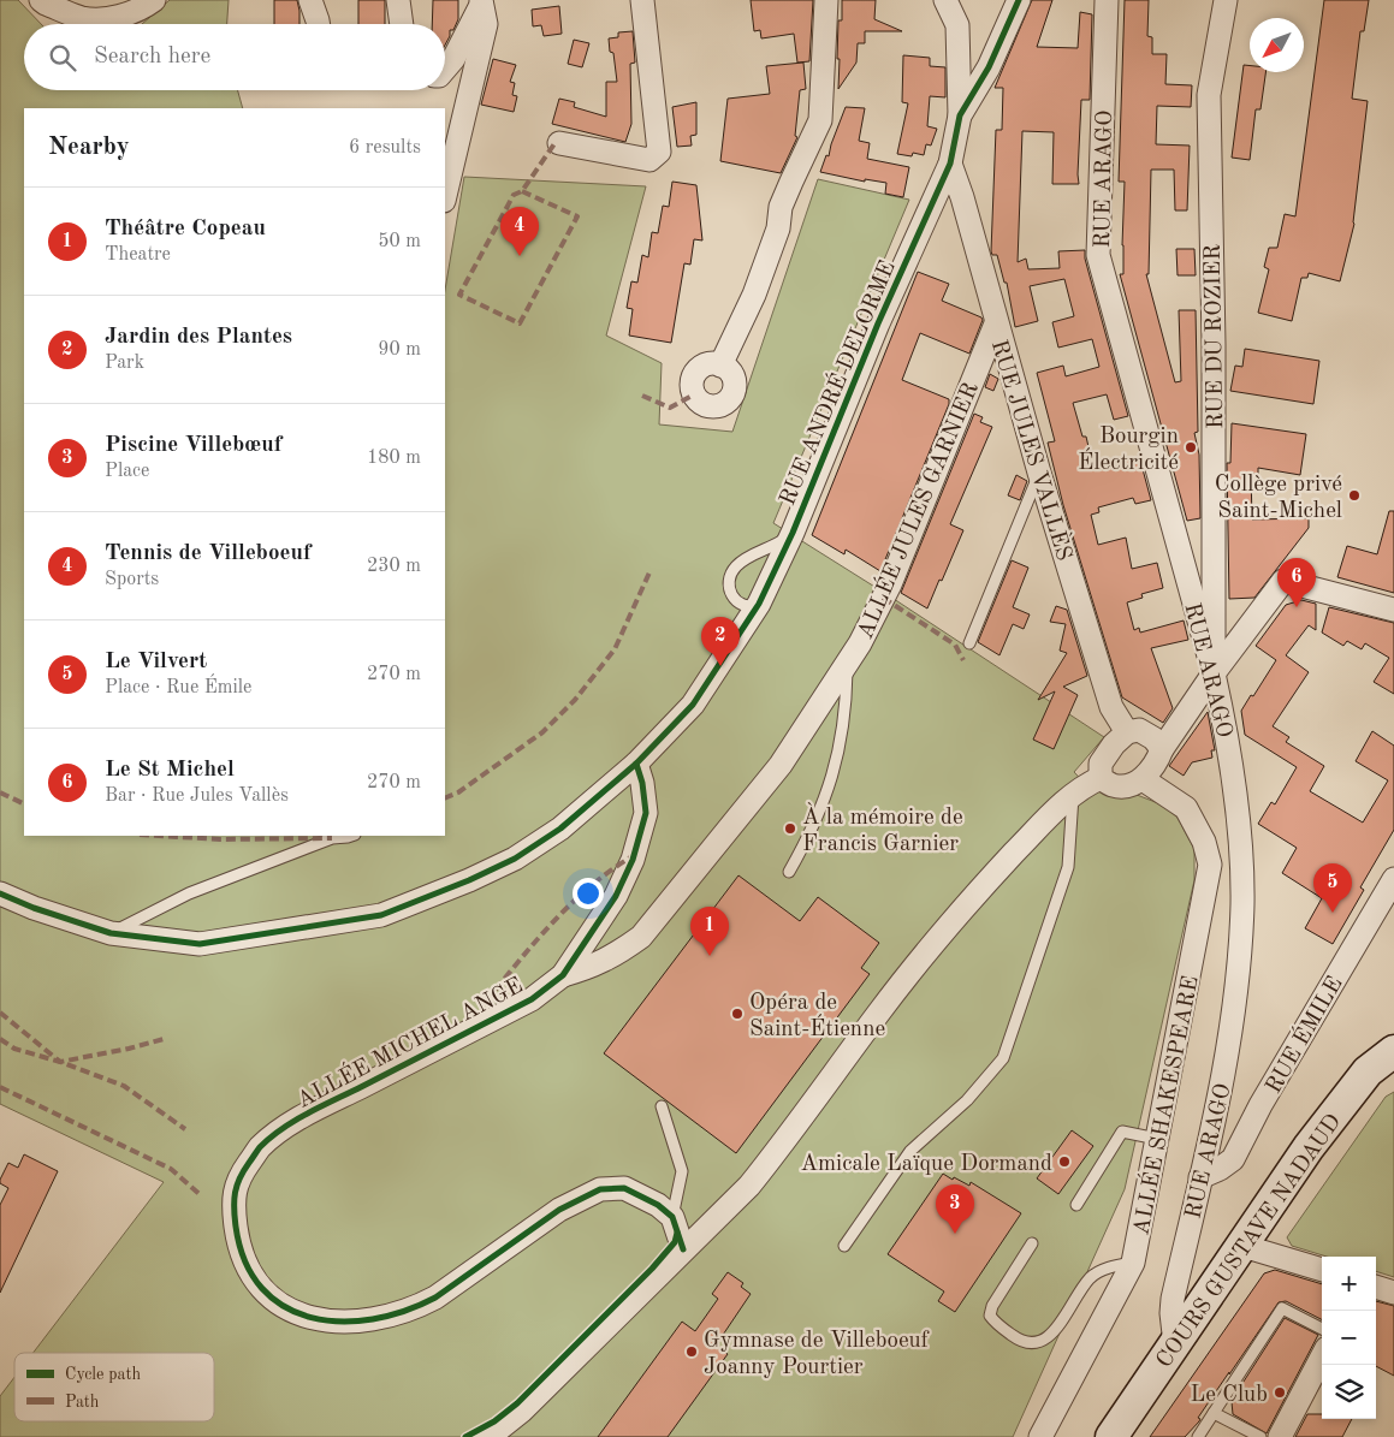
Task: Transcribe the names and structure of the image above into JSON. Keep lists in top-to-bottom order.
{
  "streets": {
    "main road": ["COURS GUSTAVE NADAUD"],
    "street": [
      "RUE ARAGO",
      "RUE DU ROZIER",
      "RUE ANDRÉ DELORME",
      "RUE JULES VALLÈS",
      "ALLÉE JULES GARNIER",
      "RUE ÉMILE",
      "ALLÉE MICHEL ANGE",
      "ALLÉE SHAKESPEARE"
    ]
  },
  "crossings": [
    ["RUE ARAGO", "RUE DU ROZIER"],
    ["RUE ARAGO", "RUE ÉMILE"],
    ["RUE ARAGO", "COURS GUSTAVE NADAUD"],
    ["RUE ANDRÉ DELORME", "RUE JULES VALLÈS"],
    ["RUE ANDRÉ DELORME", "ALLÉE MICHEL ANGE"],
    ["RUE JULES VALLÈS", "ALLÉE JULES GARNIER"],
    ["RUE JULES VALLÈS", "ALLÉE SHAKESPEARE"],
    ["ALLÉE JULES GARNIER", "ALLÉE MICHEL ANGE"]
  ],
  "places": [
    "Bourgin Électricité",
    "Collège privé Saint-Michel",
    "À la mémoire de Francis Garnier",
    "Opéra de Saint-Étienne",
    "Amicale Laïque Dormand",
    "Gymnase de Villeboeuf Joanny Pourtier",
    "Le Club"
  ],
  "legend": ["Cycle path", "Path"],
  "north": "bottom left",
  "page": {
    "search": "Search here",
    "heading": ["Nearby", "6 results"],
    "list": [
      {
        "mark": "1",
        "name": "Théâtre Copeau",
        "note": "Theatre",
        "value": "50 m"
      },
      {
        "mark": "2",
        "name": "Jardin des Plantes",
        "note": "Park",
        "value": "90 m"
      },
      {
        "mark": "3",
        "name": "Piscine Villebœuf",
        "note": "Place",
        "value": "180 m"
      },
      {
        "mark": "4",
        "name": "Tennis de Villeboeuf",
        "note": "Sports",
        "value": "230 m"
      },
      {
        "mark": "5",
        "name": "Le Vilvert",
        "note": "Place · Rue Émile",
        "value": "270 m"
      },
      {
        "mark": "6",
        "name": "Le St Michel",
        "note": "Bar · Rue Jules Vallès",
        "value": "270 m"
      }
    ],
    "pins": [
      "4",
      "6",
      "2",
      "5",
      "1",
      "3"
    ],
    "map_buttons": ["+", "−"]
  }
}
